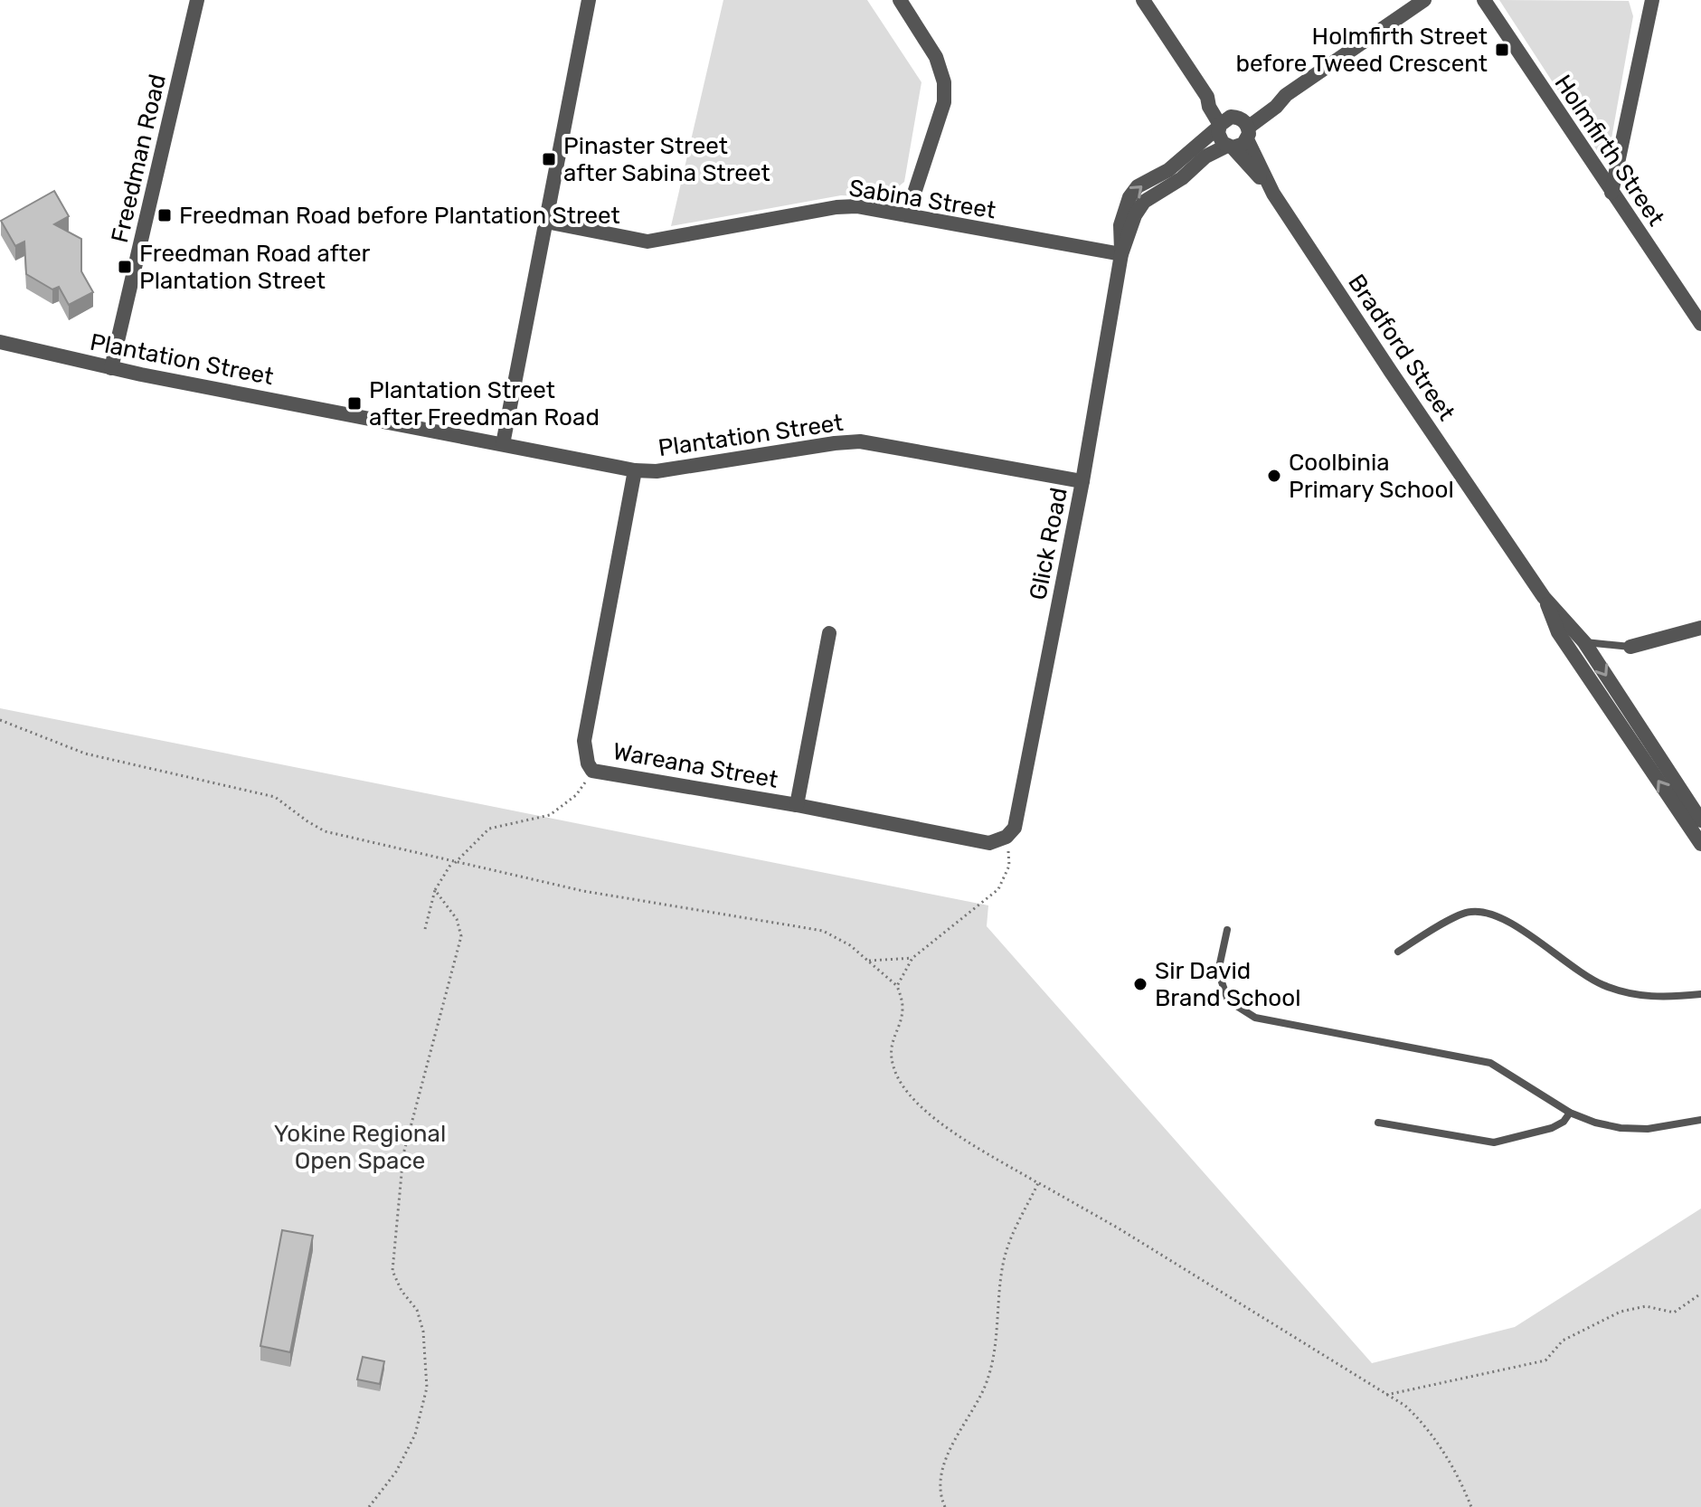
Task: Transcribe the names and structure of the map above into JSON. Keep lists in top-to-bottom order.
{
  "streets": {
    "street": [
      "Holmfirth Street",
      "Freedman Road",
      "Sabina Street",
      "Bradford Street",
      "Plantation Street",
      "Glick Road",
      "Wareana Street"
    ]
  },
  "crossings": [
    ["Freedman Road", "Plantation Street"],
    ["Sabina Street", "Glick Road"],
    ["Bradford Street", "Glick Road"],
    ["Plantation Street", "Glick Road"],
    ["Plantation Street", "Wareana Street"],
    ["Glick Road", "Wareana Street"]
  ],
  "parks": ["Yokine Regional Open Space"],
  "places": {
    "transit": [
      "Holmfirth Street before Tweed Crescent",
      "Pinaster Street after Sabina Street",
      "Freedman Road before Plantation Street",
      "Freedman Road after Plantation Street",
      "Plantation Street after Freedman Road"
    ],
    "other": ["Coolbinia Primary School", "Sir David Brand School"]
  }
}
